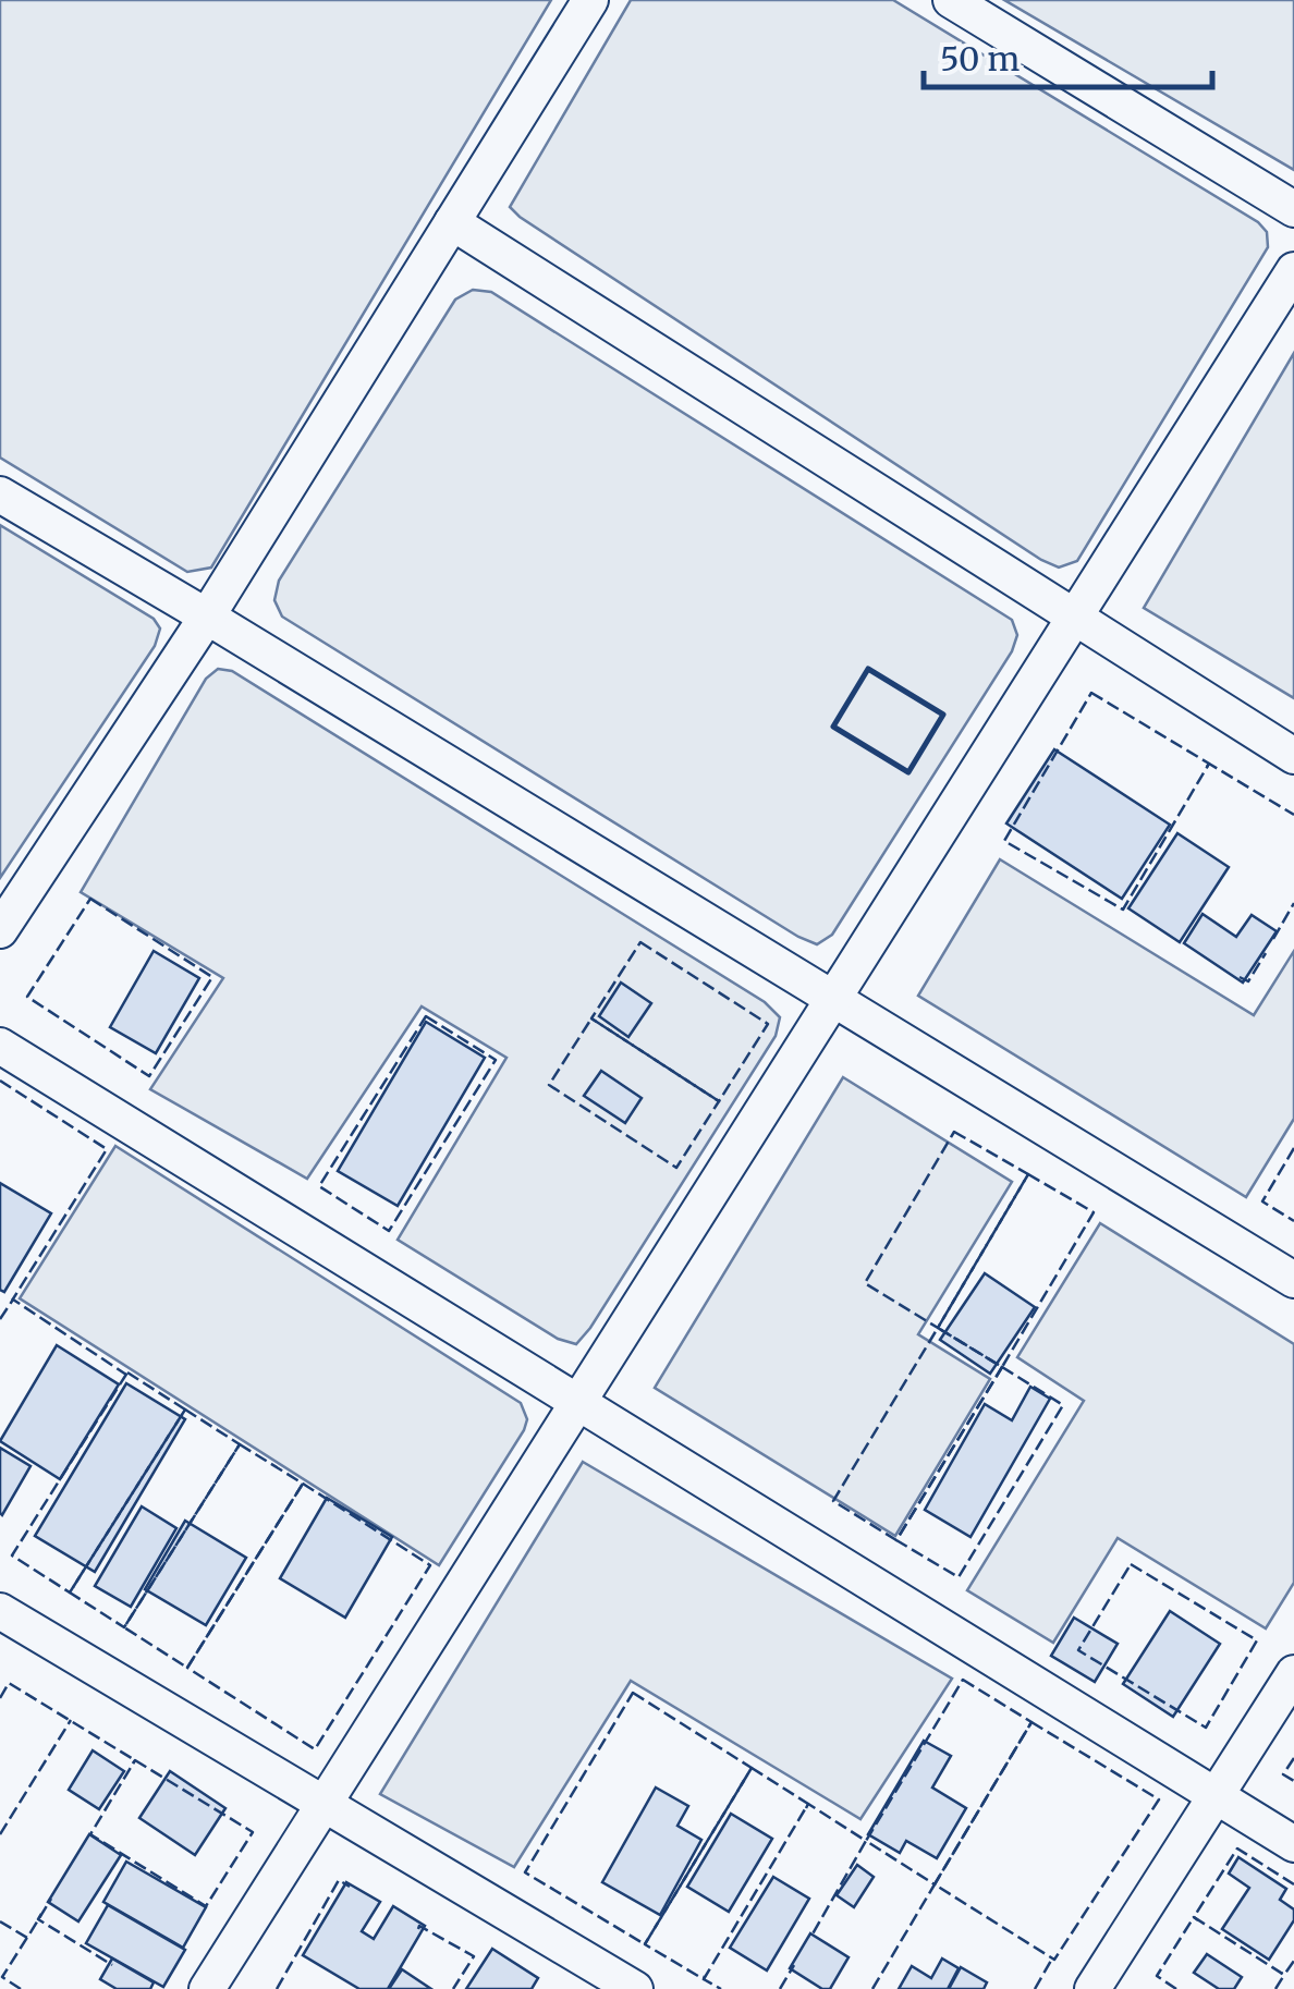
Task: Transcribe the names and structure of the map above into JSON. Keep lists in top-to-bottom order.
{
  "scale_bar": "50 m"
}
